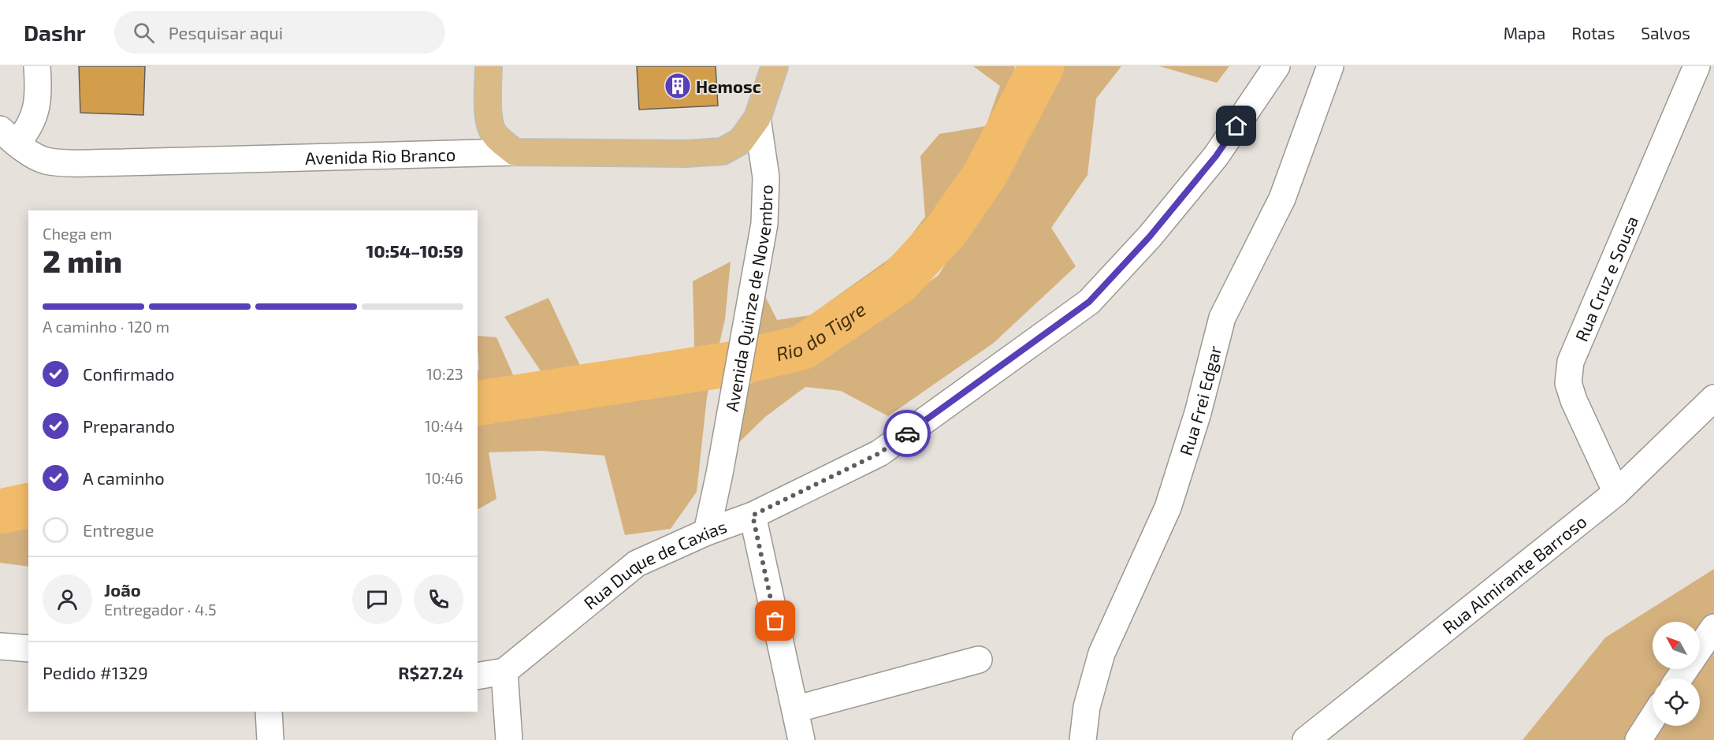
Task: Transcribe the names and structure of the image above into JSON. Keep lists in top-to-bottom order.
{
  "streets": {
    "main road": ["Avenida Rio Branco", "Avenida Quinze de Novembro"],
    "street": [
      "Rua Cruz e Sousa",
      "Rua Frei Edgar",
      "Rua Duque de Caxias",
      "Rua Almirante Barroso"
    ]
  },
  "crossings": [
    ["Avenida Rio Branco", "Avenida Quinze de Novembro"],
    ["Rua Cruz e Sousa", "Rua Almirante Barroso"],
    ["Avenida Quinze de Novembro", "Rua Duque de Caxias"]
  ],
  "water": ["Rio do Tigre"],
  "places": {
    "building": ["Hemosc"]
  },
  "north": "top left",
  "page": {
    "header": "Dashr",
    "search": "Pesquisar aqui",
    "nav": ["Mapa", "Rotas", "Salvos"],
    "heading": ["2 min", "Chega em", "10:54–10:59"],
    "panel": [
      "João",
      "Entregador · 4.5",
      "Pedido #1329",
      "R$27.24"
    ],
    "bar": "A caminho · 120 m",
    "list": [
      ["Confirmado", "10:23"],
      ["Preparando", "10:44"],
      ["A caminho", "10:46"],
      "Entregue"
    ]
  }
}
